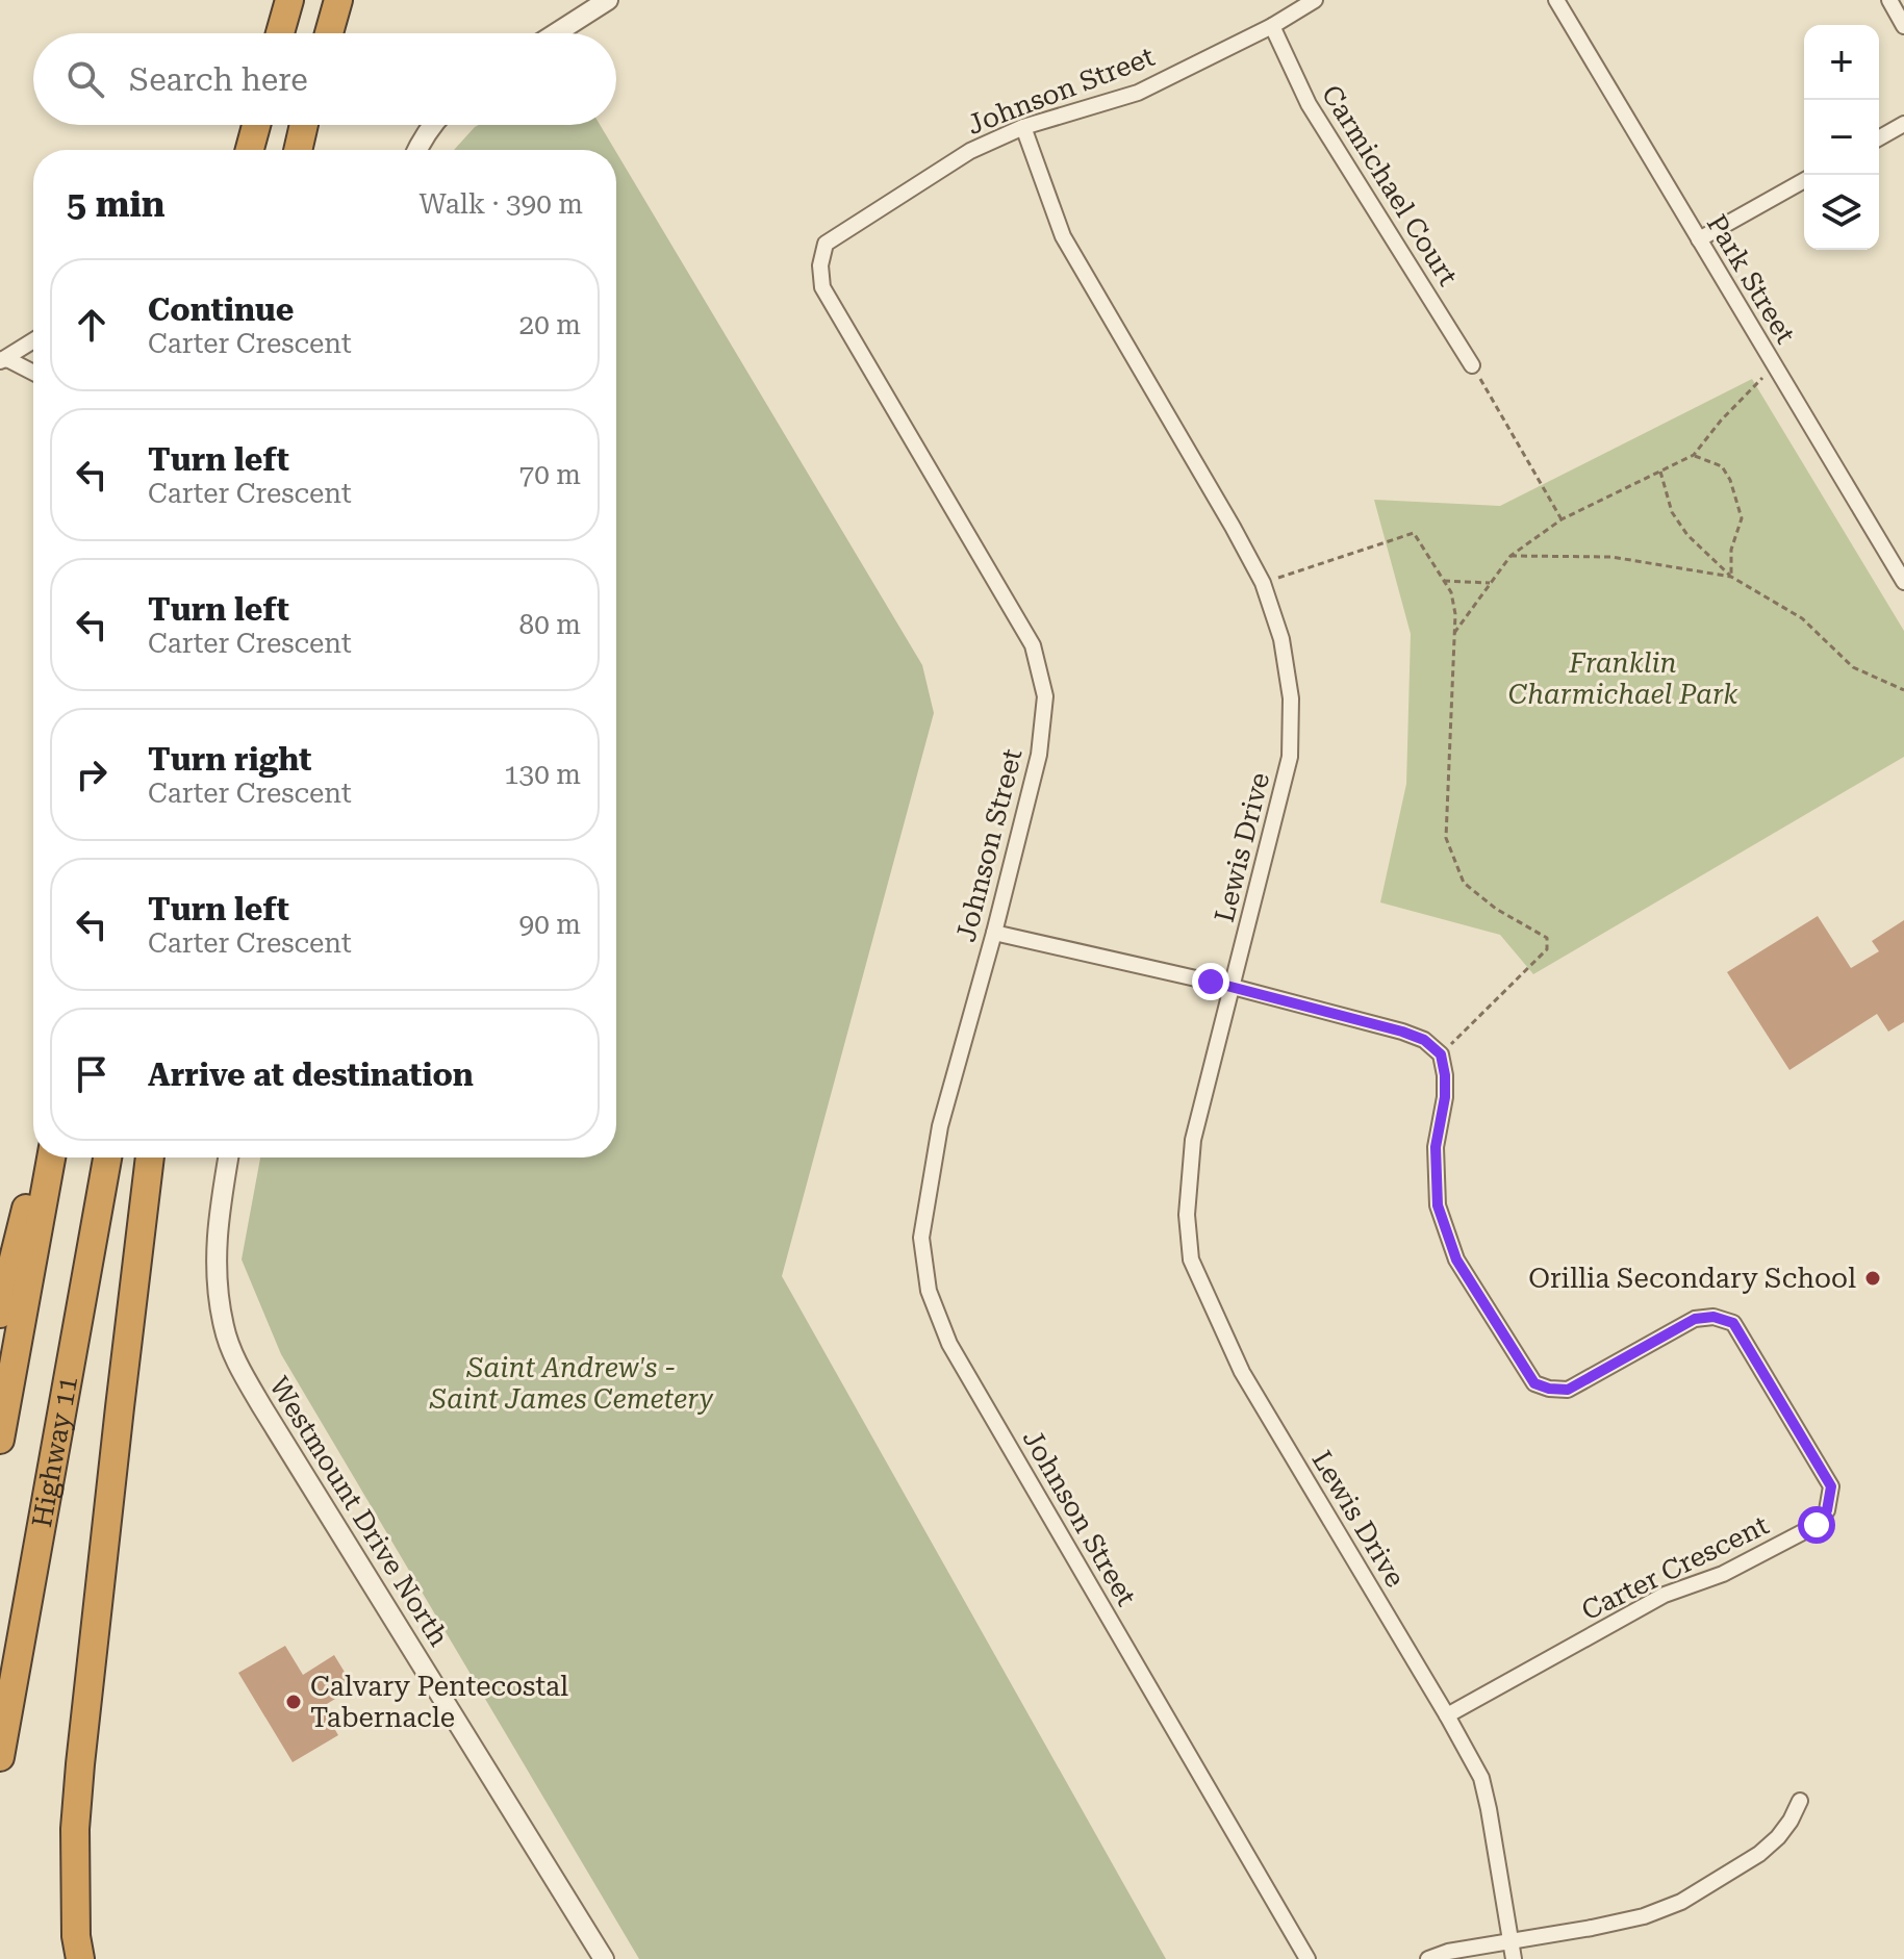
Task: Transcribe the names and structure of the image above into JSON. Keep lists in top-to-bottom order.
{
  "streets": {
    "highway": ["Highway 11"],
    "street": [
      "Johnson Street",
      "Carmichael Court",
      "Park Street",
      "Lewis Drive",
      "Westmount Drive North",
      "Carter Crescent"
    ]
  },
  "crossings": [
    ["Johnson Street", "Carmichael Court"],
    ["Johnson Street", "Lewis Drive"],
    ["Lewis Drive", "Carter Crescent"]
  ],
  "parks": ["Franklin Charmichael Park", "Saint Andrew's - Saint James Cemetery"],
  "places": ["Orillia Secondary School", "Calvary Pentecostal Tabernacle"],
  "page": {
    "map_buttons": ["+", "−"],
    "search": "Search here",
    "heading": ["5 min", "Walk · 390 m"],
    "list": [
      ["Continue", "Carter Crescent", "20 m"],
      ["Turn left", "Carter Crescent", "70 m"],
      ["Turn left", "Carter Crescent", "80 m"],
      ["Turn right", "Carter Crescent", "130 m"],
      ["Turn left", "Carter Crescent", "90 m"],
      "Arrive at destination"
    ]
  }
}
